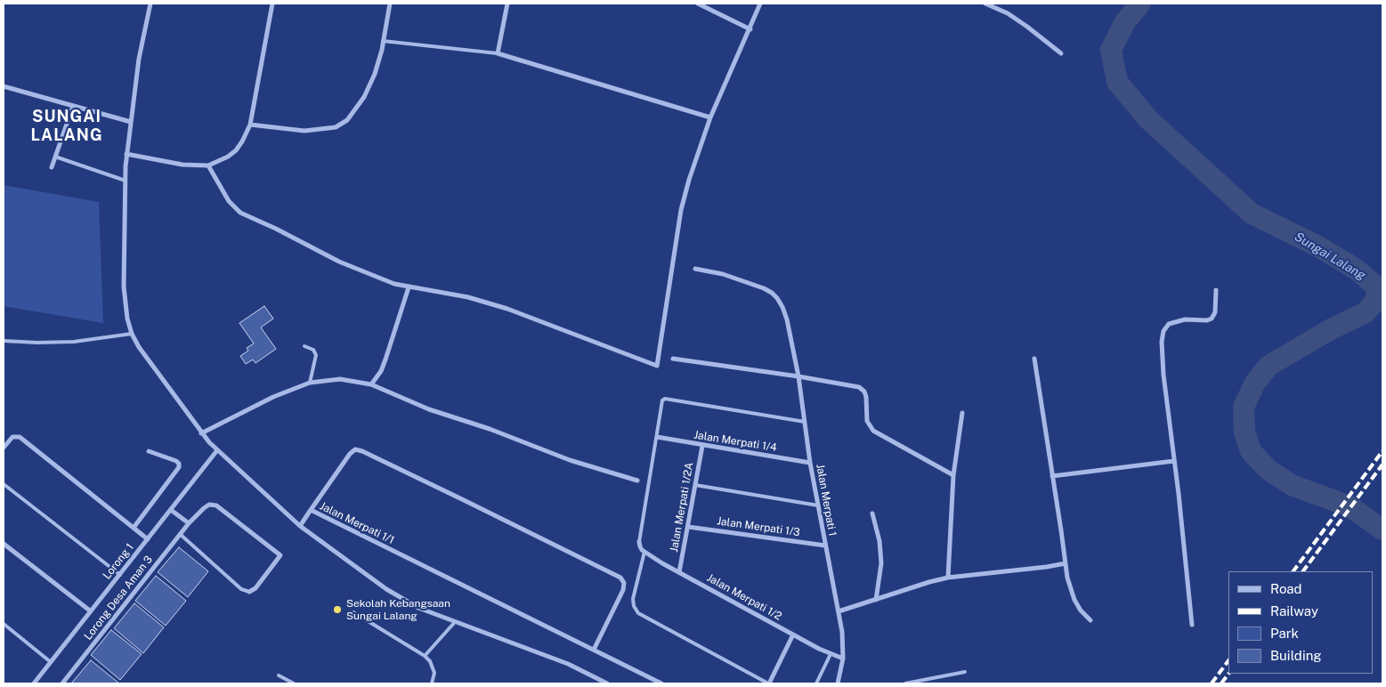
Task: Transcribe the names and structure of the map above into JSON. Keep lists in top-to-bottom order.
{
  "streets": {
    "street": [
      "Jalan Merpati 1/4",
      "Jalan Merpati 1",
      "Jalan Merpati 1/2A",
      "Jalan Merpati 1/1",
      "Jalan Merpati 1/3",
      "Lorong 1",
      "Jalan Merpati 1/2",
      "Lorong Desa Aman 3"
    ]
  },
  "crossings": [
    ["Jalan Merpati 1/4", "Jalan Merpati 1"],
    ["Jalan Merpati 1/4", "Jalan Merpati 1/2A"],
    ["Jalan Merpati 1", "Jalan Merpati 1/3"],
    ["Jalan Merpati 1", "Jalan Merpati 1/2"],
    ["Jalan Merpati 1/2A", "Jalan Merpati 1/3"],
    ["Jalan Merpati 1/2A", "Jalan Merpati 1/2"]
  ],
  "districts": ["SUNGAI LALANG"],
  "water": ["Sungai Lalang"],
  "places": ["Sekolah Kebangsaan Sungai Lalang"],
  "legend": [
    "Road",
    "Railway",
    "Park",
    "Building"
  ]
}
